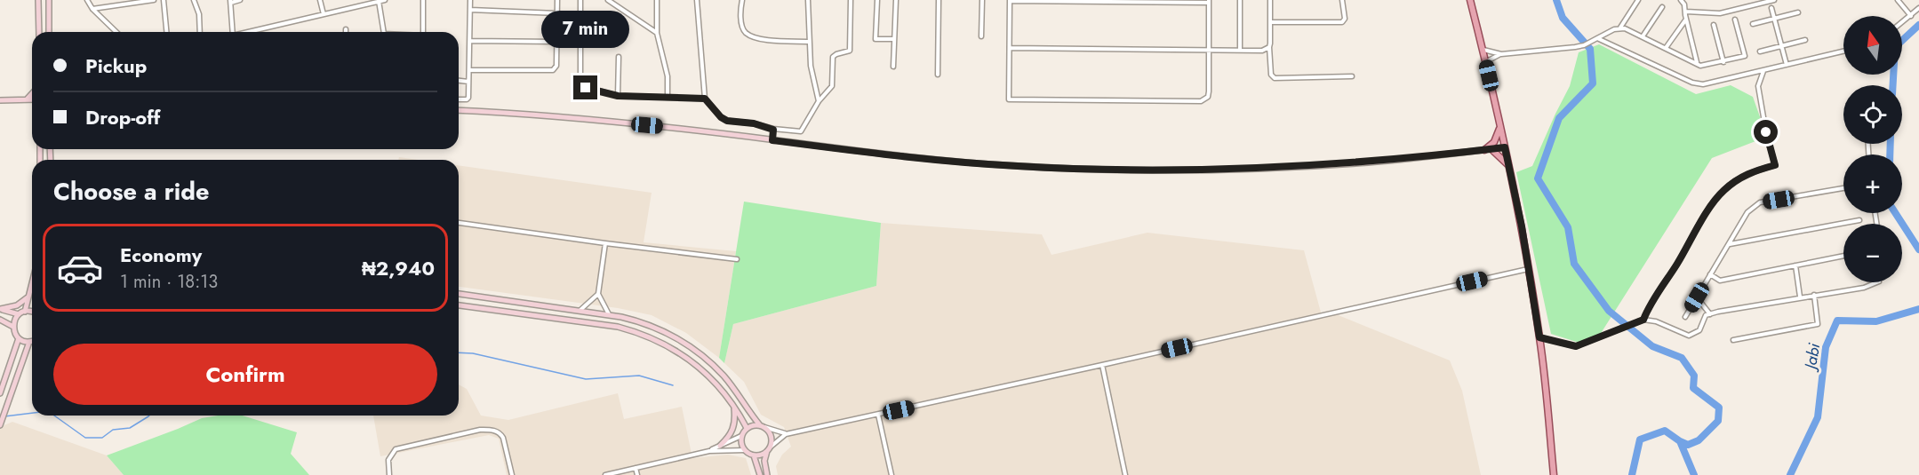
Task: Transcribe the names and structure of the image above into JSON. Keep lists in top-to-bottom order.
{
  "water": ["Jabi"],
  "north": "top",
  "page": {
    "bubble": "7 min",
    "map_buttons": ["+", "−"],
    "banner": ["Pickup", "Drop-off"],
    "heading": "Choose a ride",
    "list": [
      {
        "name": "Economy",
        "note": "1 min · 18:13",
        "value": "₦2,940"
      }
    ],
    "buttons": "Confirm"
  }
}
